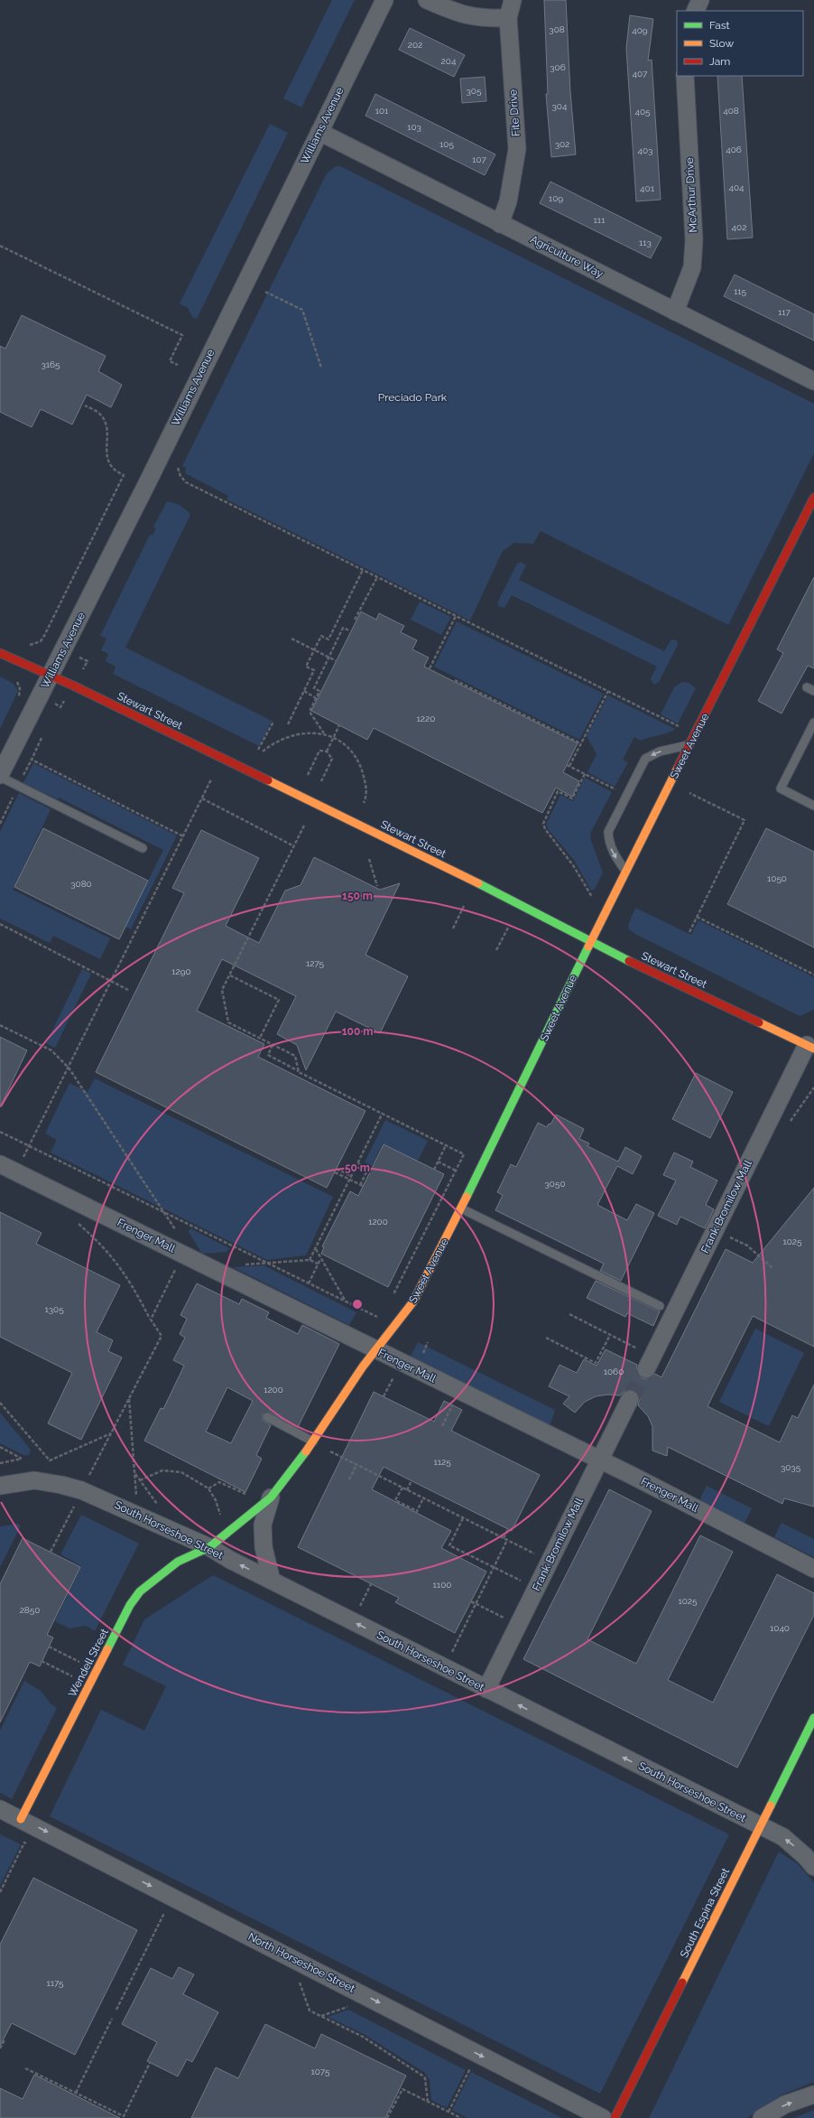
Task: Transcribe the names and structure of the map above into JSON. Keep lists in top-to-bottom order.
{
  "streets": {
    "street": [
      "Fite Drive",
      "Williams Avenue",
      "McArthur Drive",
      "Agriculture Way",
      "Stewart Street",
      "Sweet Avenue",
      "Frank Bromilow Mall",
      "Frenger Mall",
      "South Horseshoe Street",
      "Wendell Street",
      "South Espina Street",
      "North Horseshoe Street"
    ]
  },
  "crossings": [
    ["Fite Drive", "Agriculture Way"],
    ["Williams Avenue", "Agriculture Way"],
    ["Williams Avenue", "Stewart Street"],
    ["McArthur Drive", "Agriculture Way"],
    ["Stewart Street", "Sweet Avenue"],
    ["Stewart Street", "Frank Bromilow Mall"],
    ["Sweet Avenue", "Frenger Mall"],
    ["Sweet Avenue", "South Horseshoe Street"],
    ["Sweet Avenue", "Wendell Street"],
    ["Frank Bromilow Mall", "Frenger Mall"],
    ["Frank Bromilow Mall", "South Horseshoe Street"],
    ["South Horseshoe Street", "Wendell Street"],
    ["South Horseshoe Street", "South Espina Street"],
    ["Wendell Street", "North Horseshoe Street"]
  ],
  "one_way": ["South Horseshoe Street", "North Horseshoe Street"],
  "parks": ["Preciado Park"],
  "house_numbers": [
    "308",
    "409",
    "202",
    "204",
    "306",
    "407",
    "305",
    "304",
    "101",
    "408",
    "405",
    "103",
    "105",
    "302",
    "406",
    "403",
    "107",
    "404",
    "401",
    "109",
    "111",
    "402",
    "113",
    "115",
    "117",
    "3165",
    "1220",
    "1050",
    "3080",
    "1275",
    "1290",
    "3050",
    "1200",
    "1025",
    "1305",
    "1060",
    "1200",
    "1125",
    "3035",
    "1100",
    "1025",
    "2850",
    "1040",
    "1175",
    "1075"
  ],
  "legend": ["Fast", "Slow", "Jam"],
  "rings": ["150 m", "100 m", "50 m"]
}
